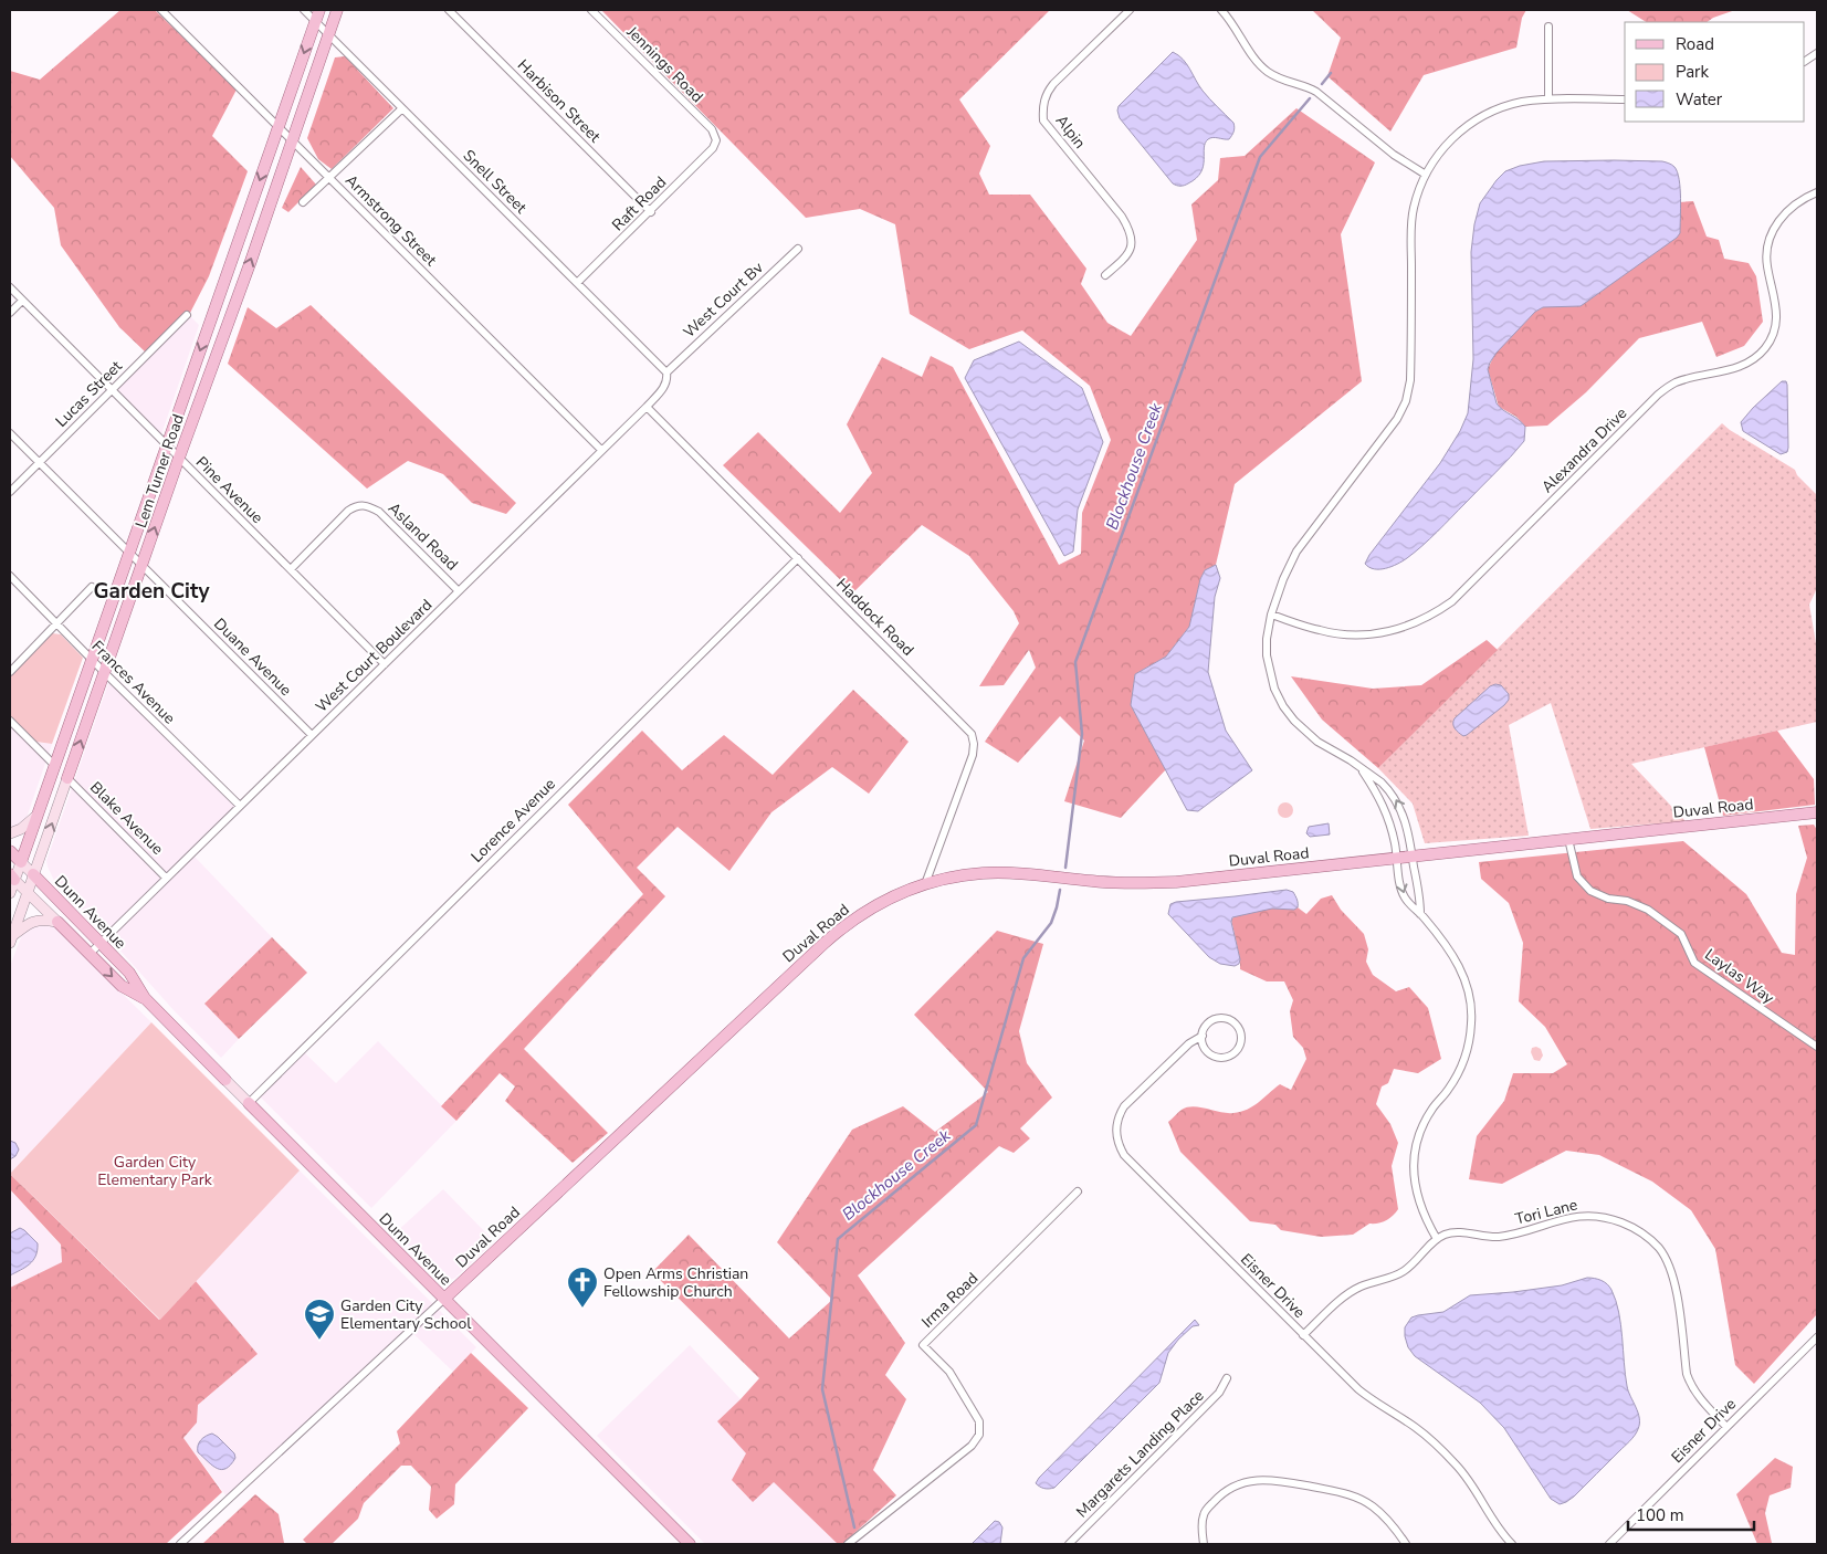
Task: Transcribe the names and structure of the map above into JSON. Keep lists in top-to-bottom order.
{
  "streets": {
    "main road": ["Lem Turner Road", "Duval Road", "Dunn Avenue"],
    "street": [
      "Jennings Road",
      "Harbison Street",
      "Alpin",
      "Snell Street",
      "Raft Road",
      "Armstrong Street",
      "West Court Bv",
      "Lucas Street",
      "Alexandra Drive",
      "Pine Avenue",
      "Asland Road",
      "Haddock Road",
      "West Court Boulevard",
      "Duane Avenue",
      "Frances Avenue",
      "Blake Avenue",
      "Lorence Avenue",
      "Laylas Way",
      "Tori Lane",
      "Eisner Drive",
      "Irma Road",
      "Margarets Landing Place"
    ]
  },
  "crossings": [
    ["Jennings Road", "Raft Road"],
    ["Harbison Street", "Raft Road"],
    ["Snell Street", "Raft Road"],
    ["Snell Street", "West Court Bv"],
    ["Snell Street", "Lem Turner Road"],
    ["Snell Street", "West Court Boulevard"],
    ["Armstrong Street", "Lem Turner Road"],
    ["Armstrong Street", "West Court Boulevard"],
    ["West Court Bv", "West Court Boulevard"],
    ["Lucas Street", "Pine Avenue"],
    ["Lucas Street", "Duane Avenue"],
    ["Lem Turner Road", "Pine Avenue"],
    ["Lem Turner Road", "Duane Avenue"],
    ["Lem Turner Road", "Frances Avenue"],
    ["Lem Turner Road", "Blake Avenue"],
    ["Lem Turner Road", "Dunn Avenue"],
    ["Pine Avenue", "Asland Road"],
    ["Pine Avenue", "West Court Boulevard"],
    ["Asland Road", "West Court Boulevard"],
    ["Haddock Road", "West Court Boulevard"],
    ["Haddock Road", "Duval Road"],
    ["Haddock Road", "Lorence Avenue"],
    ["West Court Boulevard", "Duane Avenue"],
    ["West Court Boulevard", "Frances Avenue"],
    ["West Court Boulevard", "Blake Avenue"],
    ["West Court Boulevard", "Dunn Avenue"],
    ["Duval Road", "Dunn Avenue"],
    ["Duval Road", "Laylas Way"],
    ["Lorence Avenue", "Dunn Avenue"],
    ["Tori Lane", "Eisner Drive"]
  ],
  "districts": ["Garden City"],
  "water": ["Blockhouse Creek"],
  "parks": ["Garden City Elementary Park"],
  "places": {
    "church": ["Open Arms Christian Fellowship Church"],
    "school or university": ["Garden City Elementary School"]
  },
  "legend": ["Road", "Park", "Water"],
  "scale_bar": "100 m"
}
